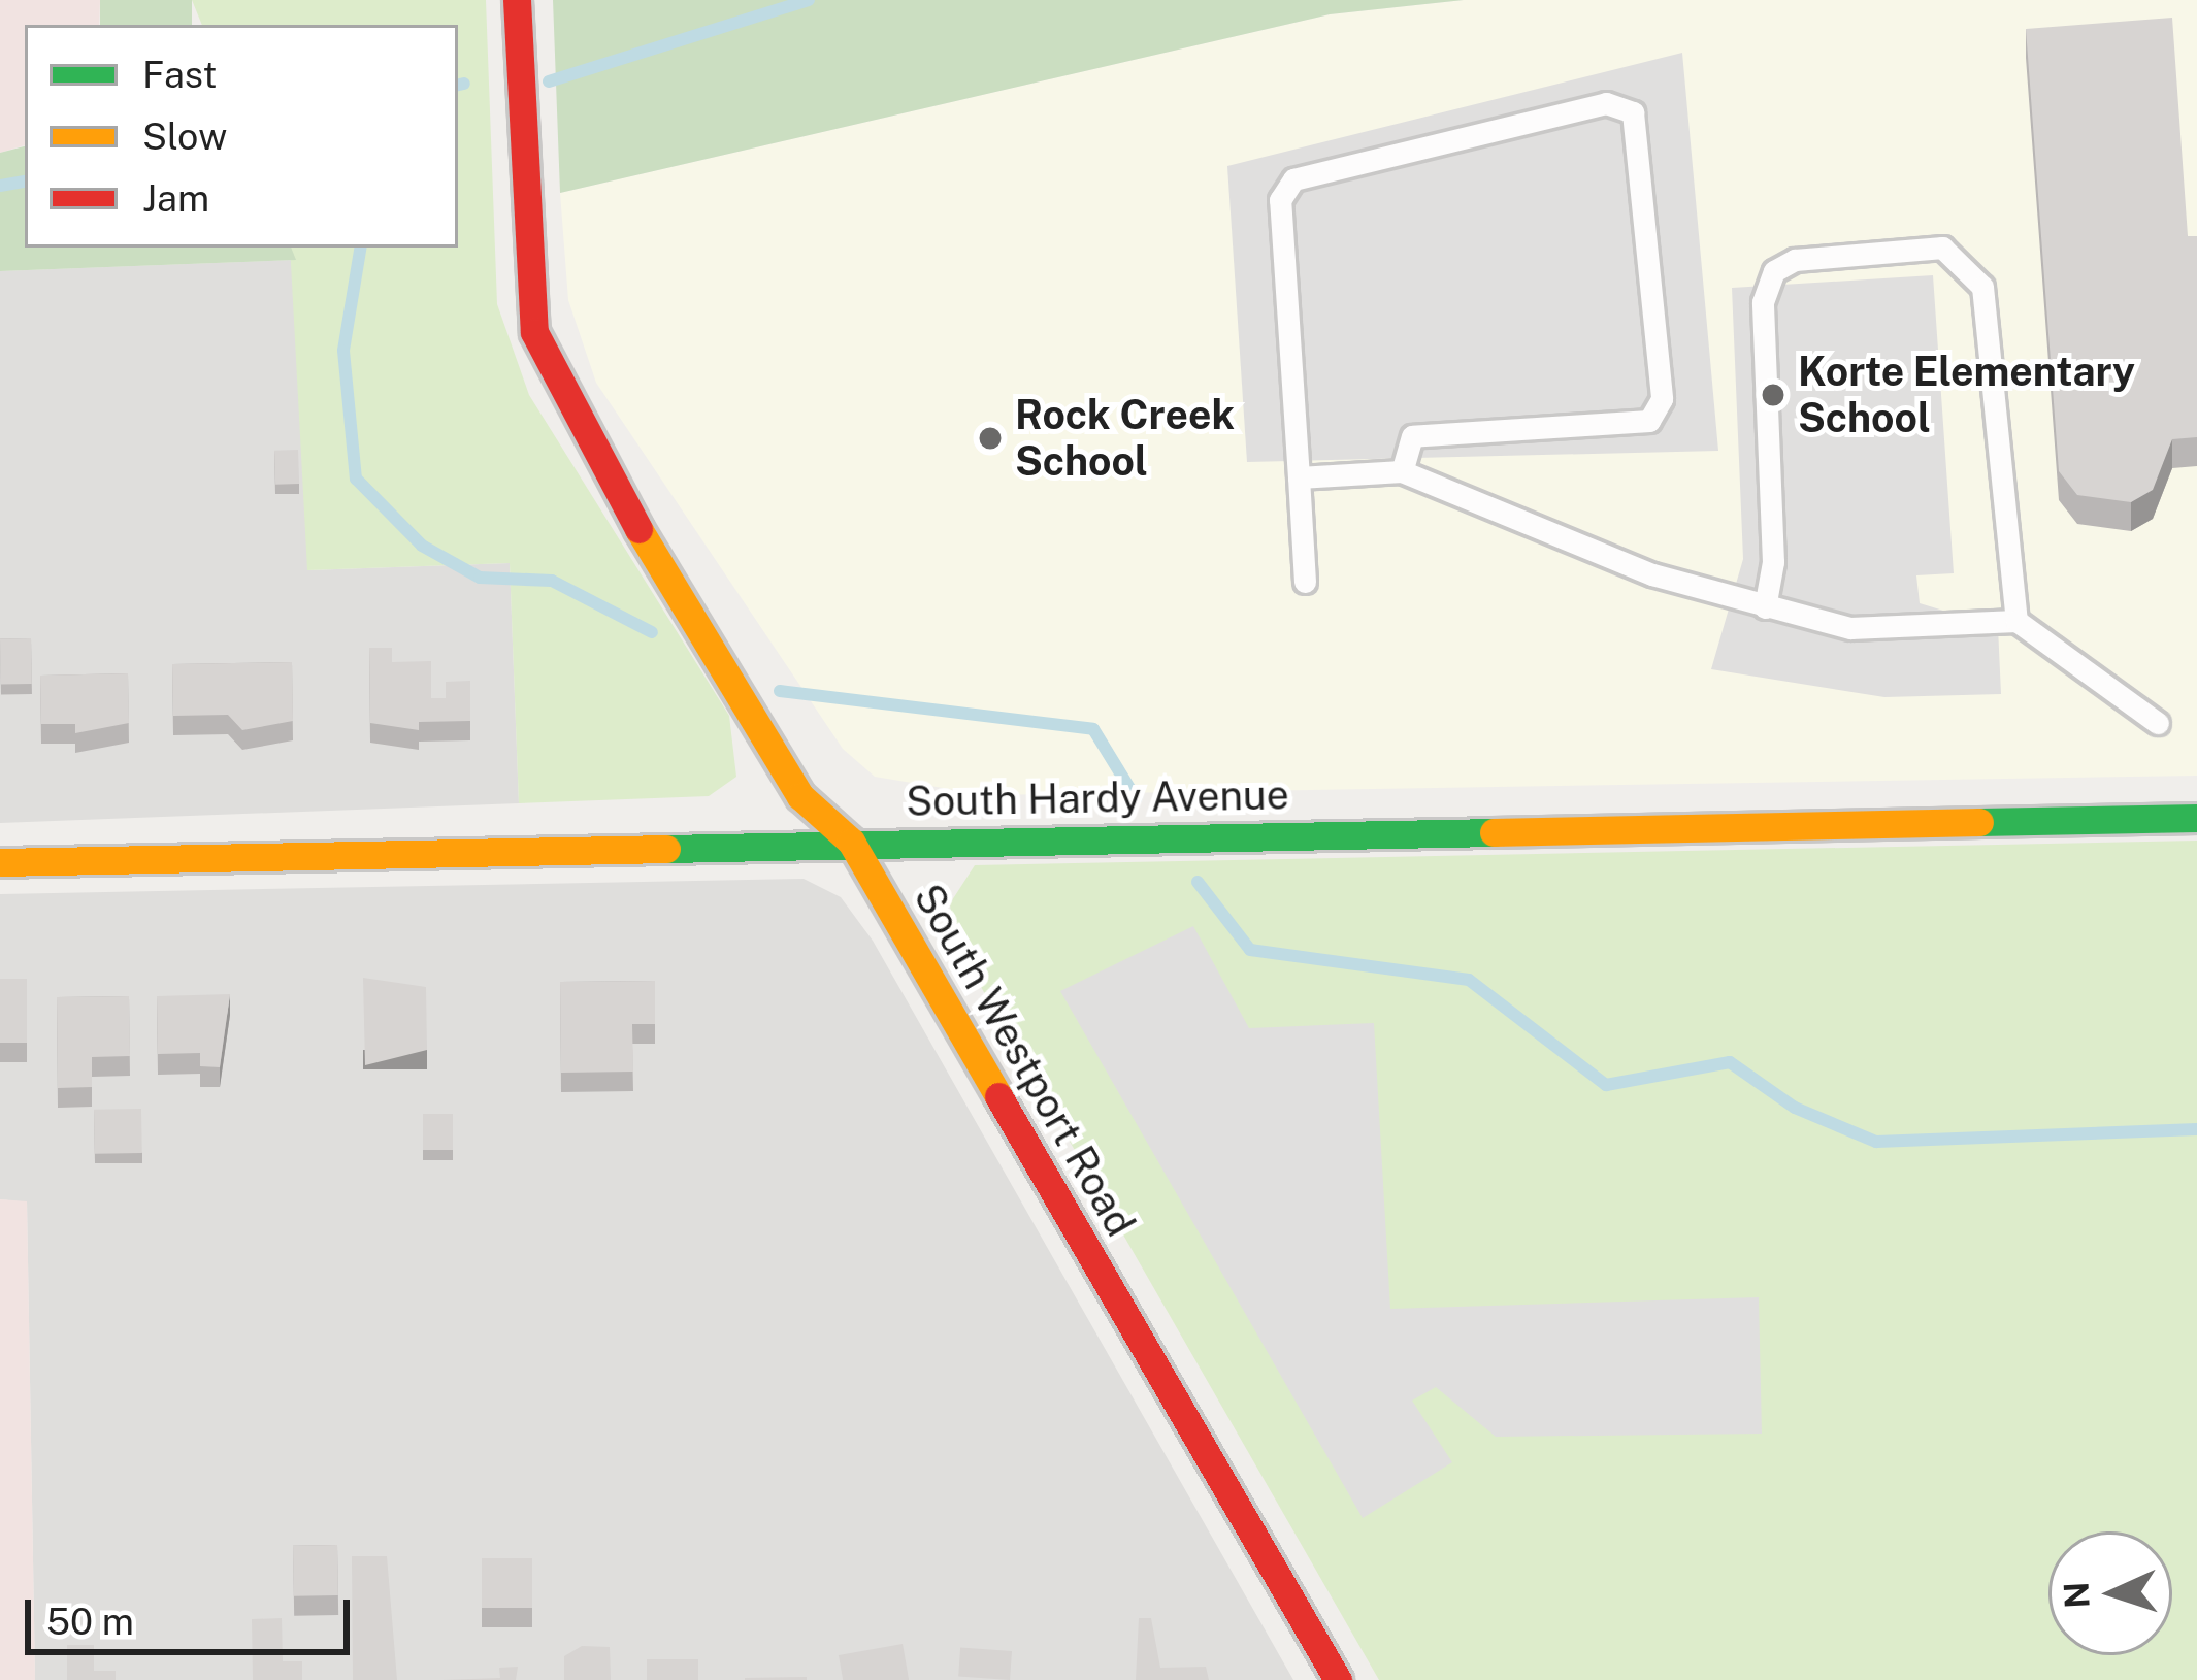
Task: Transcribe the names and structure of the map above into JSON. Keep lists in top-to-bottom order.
{
  "streets": {
    "street": ["South Hardy Avenue", "South Westport Road"]
  },
  "crossings": [
    ["South Hardy Avenue", "South Westport Road"]
  ],
  "places": ["Korte Elementary School", "Rock Creek School"],
  "legend": ["Fast", "Slow", "Jam"],
  "scale_bar": "50 m",
  "north": "left"
}
